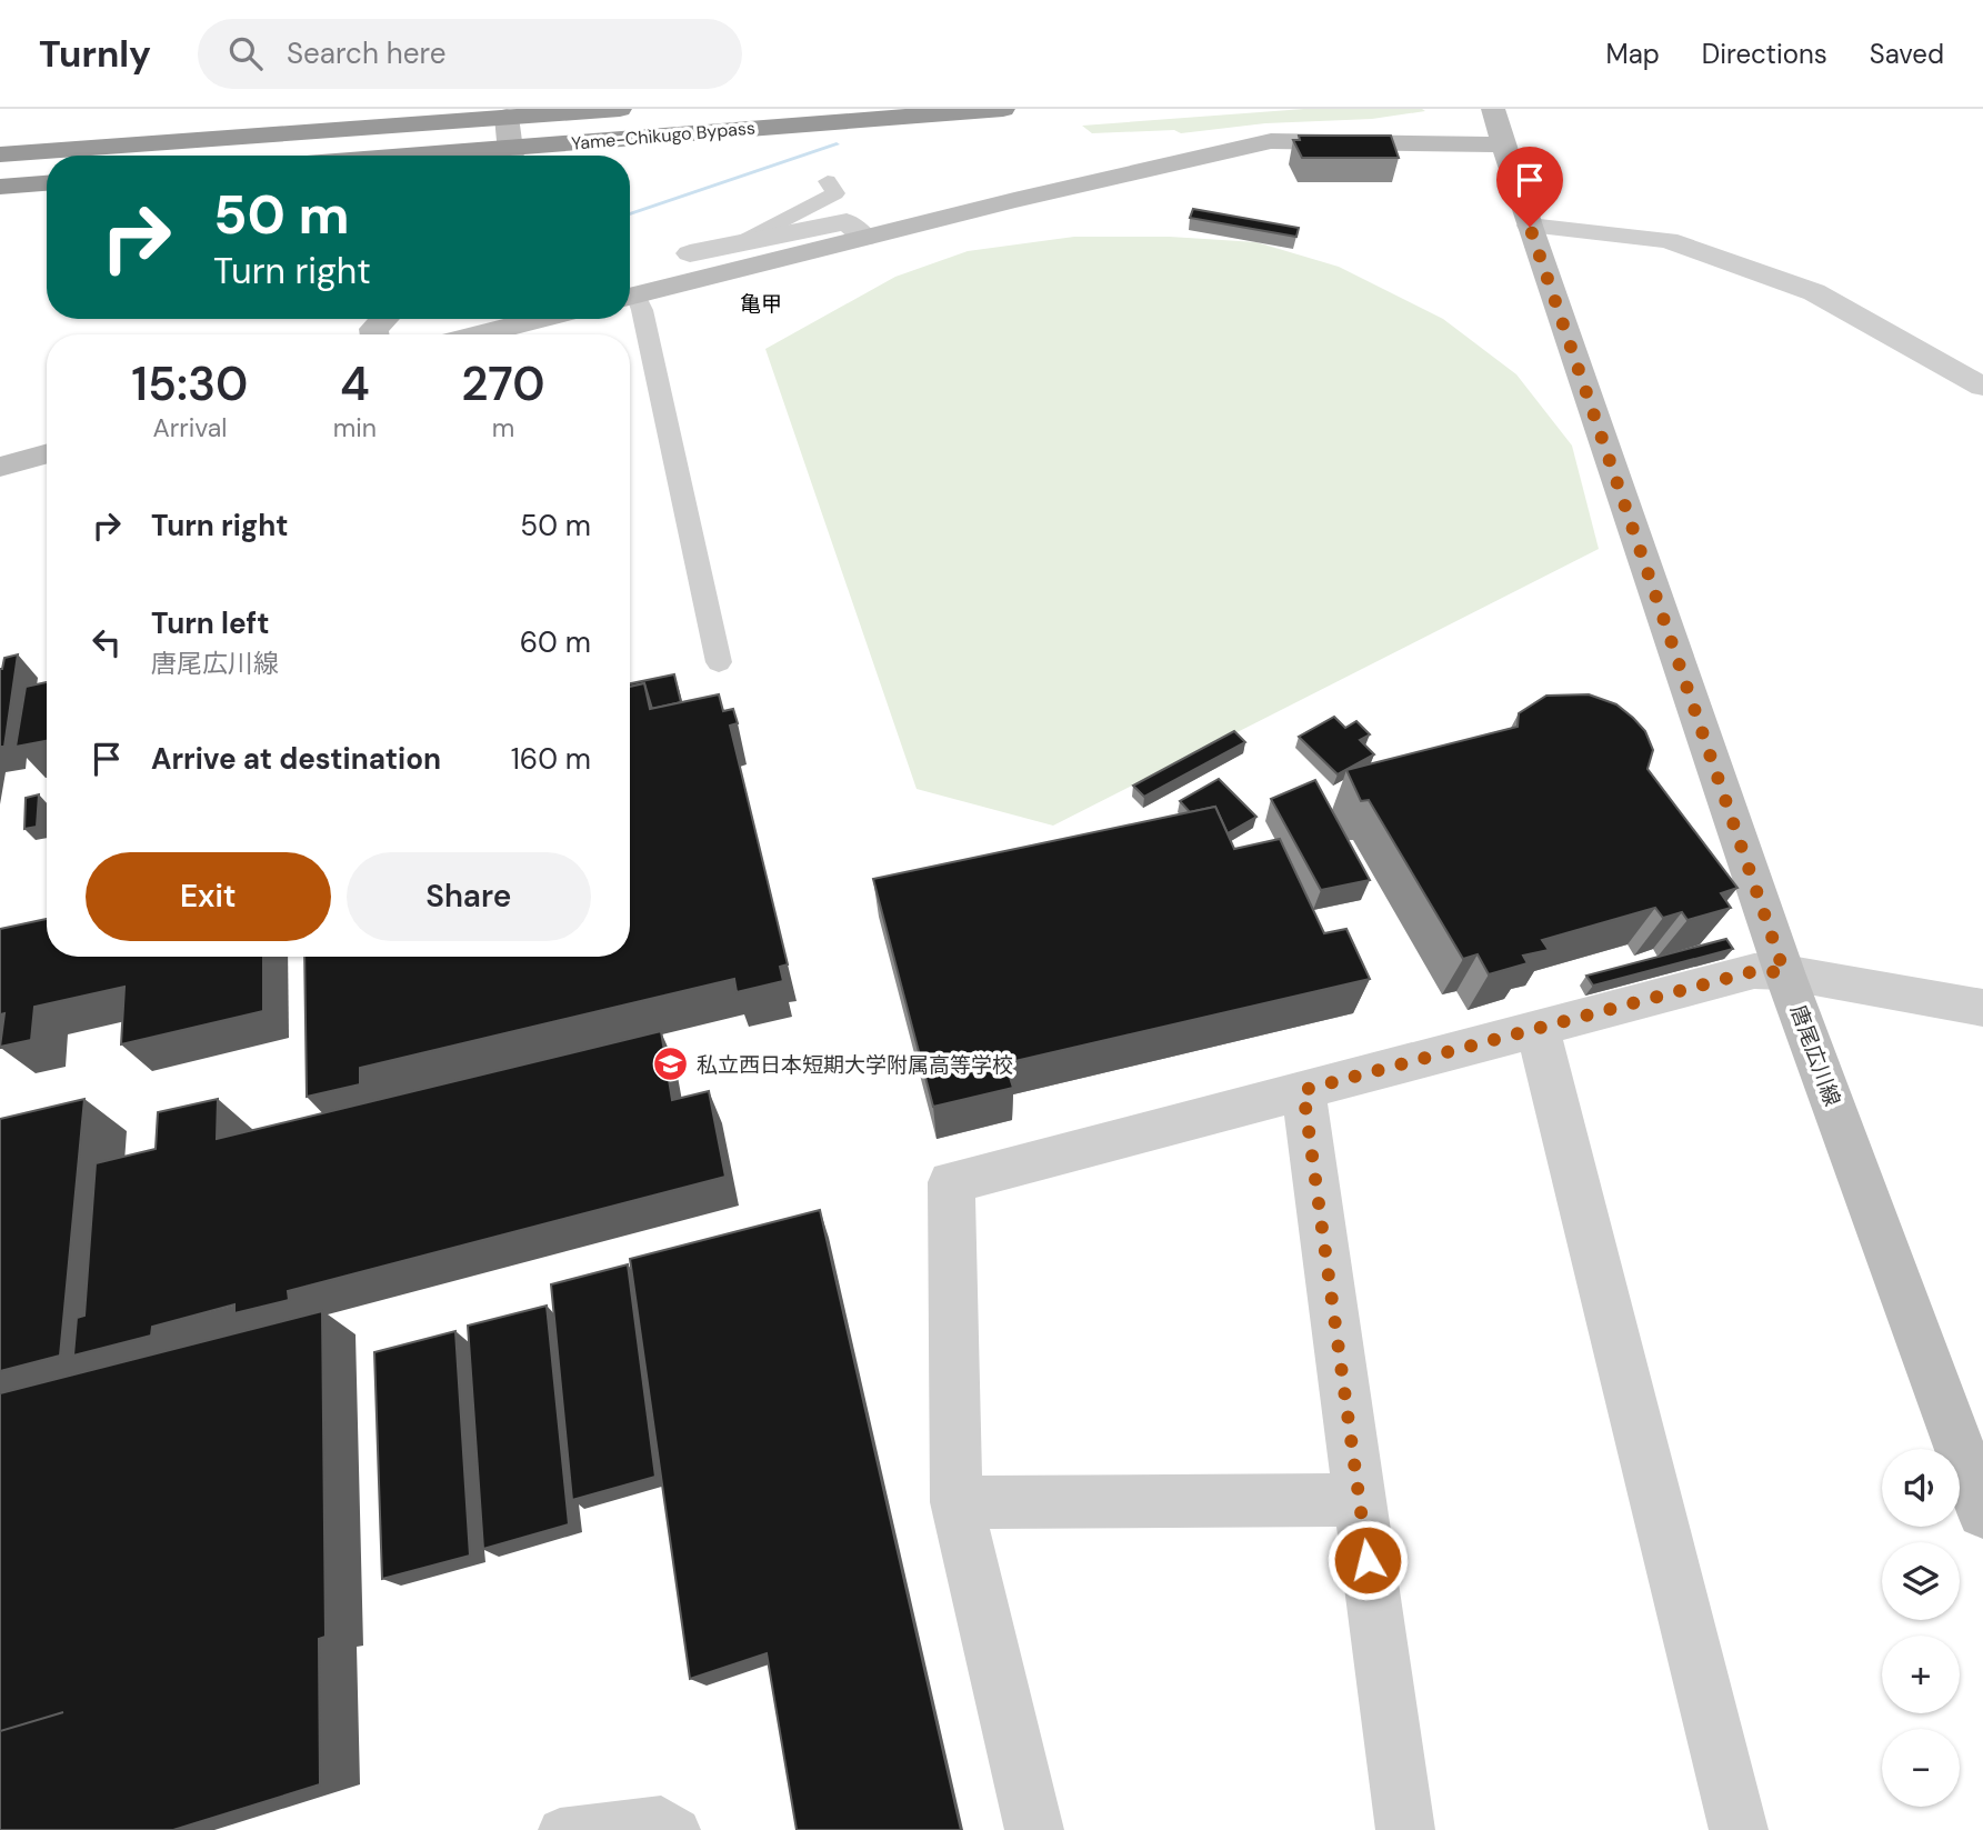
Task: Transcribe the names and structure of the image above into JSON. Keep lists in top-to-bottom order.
{
  "streets": {
    "highway": ["Yame-Chikugo Bypass"],
    "main road": ["唐尾広川線"]
  },
  "districts": ["亀甲"],
  "places": {
    "school or university": ["私立西日本短期大学附属高等学校"]
  },
  "page": {
    "header": "Turnly",
    "search": "Search here",
    "nav": ["Map", "Directions", "Saved"],
    "turn": ["50 m", "Turn right"],
    "eta": [
      "15:30",
      "Arrival",
      "4",
      "min",
      "270",
      "m"
    ],
    "list": [
      {
        "name": "Turn right",
        "value": "50 m"
      },
      {
        "name": "Turn left",
        "note": "唐尾広川線",
        "value": "60 m"
      },
      {
        "name": "Arrive at destination",
        "value": "160 m"
      }
    ],
    "buttons": ["Exit", "Share"],
    "map_buttons": ["+", "−"]
  }
}
